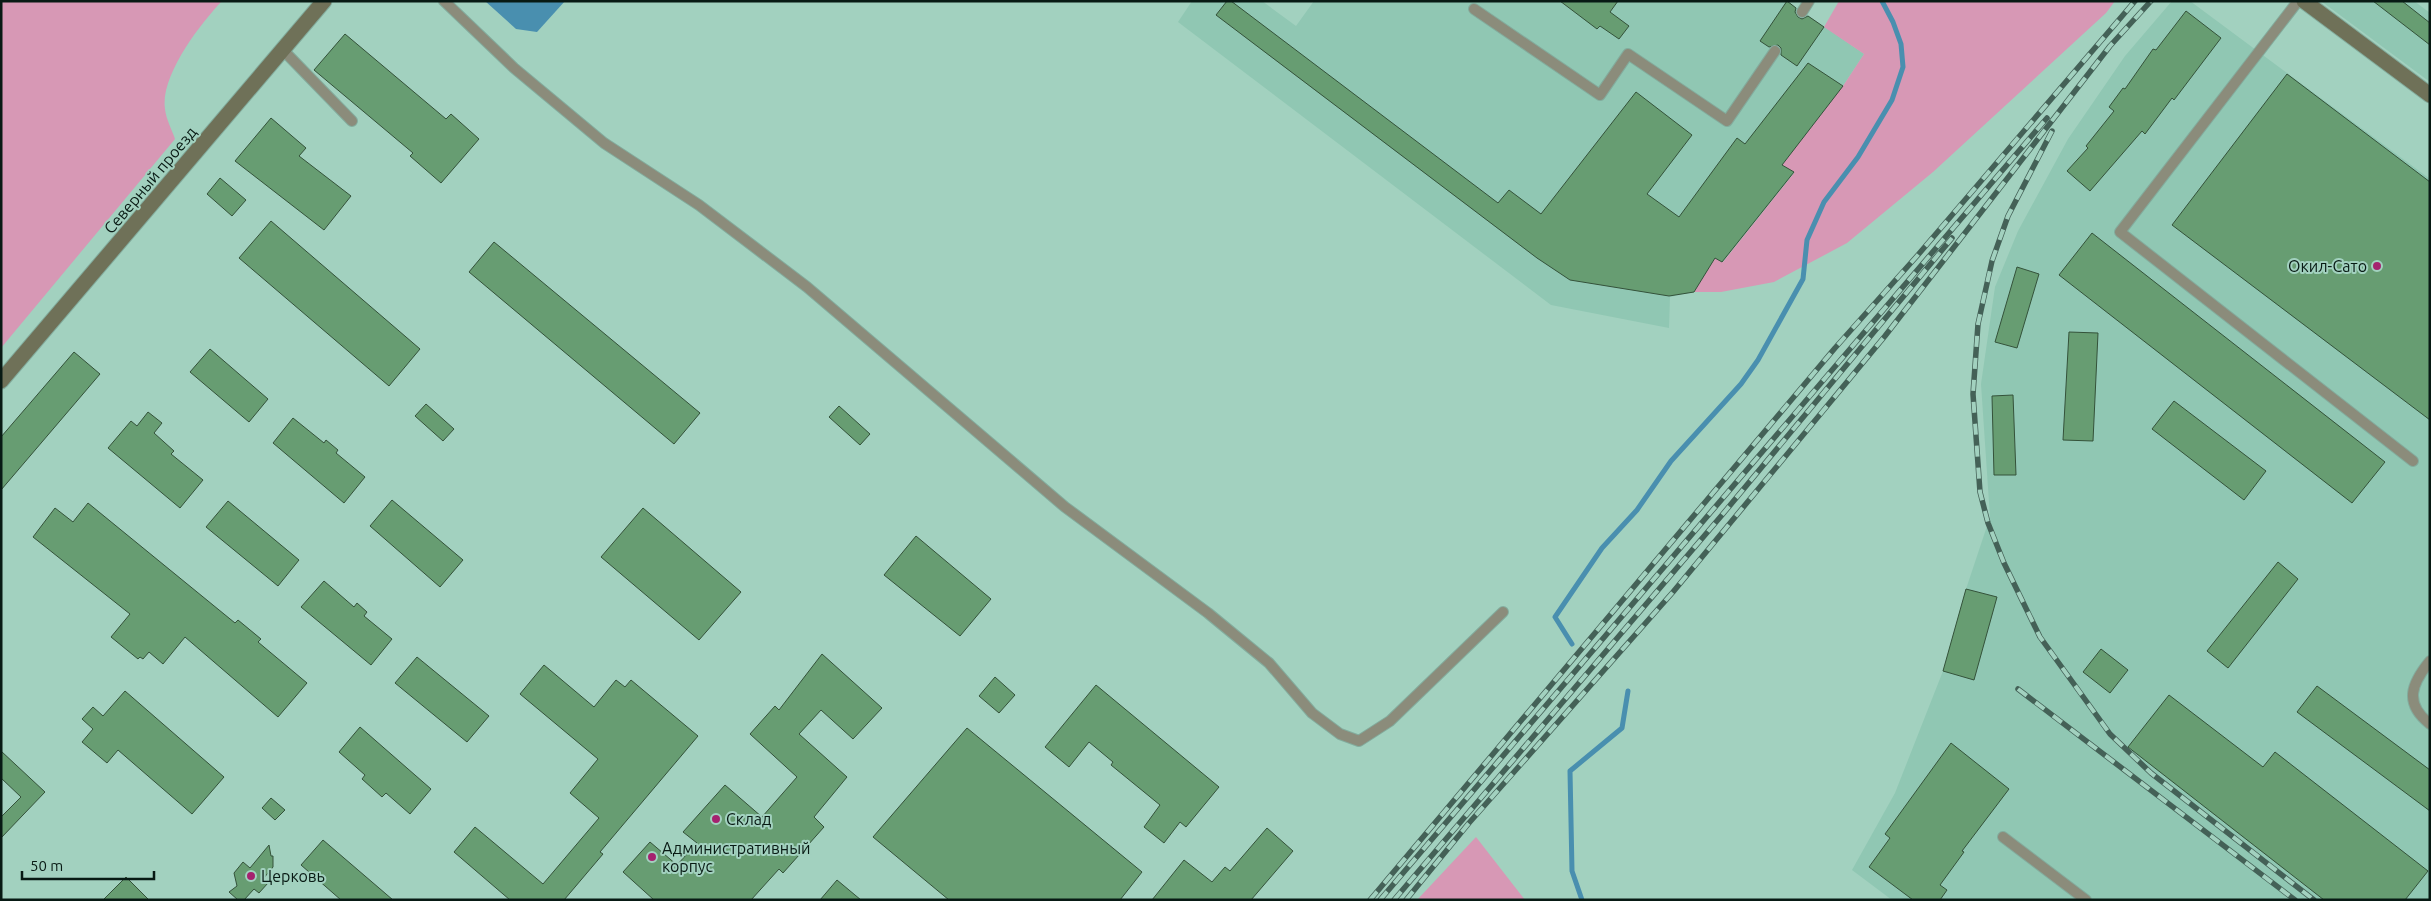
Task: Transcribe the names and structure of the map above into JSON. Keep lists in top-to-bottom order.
{
  "streets": {
    "street": ["Северный проезд"]
  },
  "places": [
    "Окил-Сато",
    "Склад",
    "Административный корпус",
    "Церковь"
  ],
  "scale_bar": "50 m"
}
